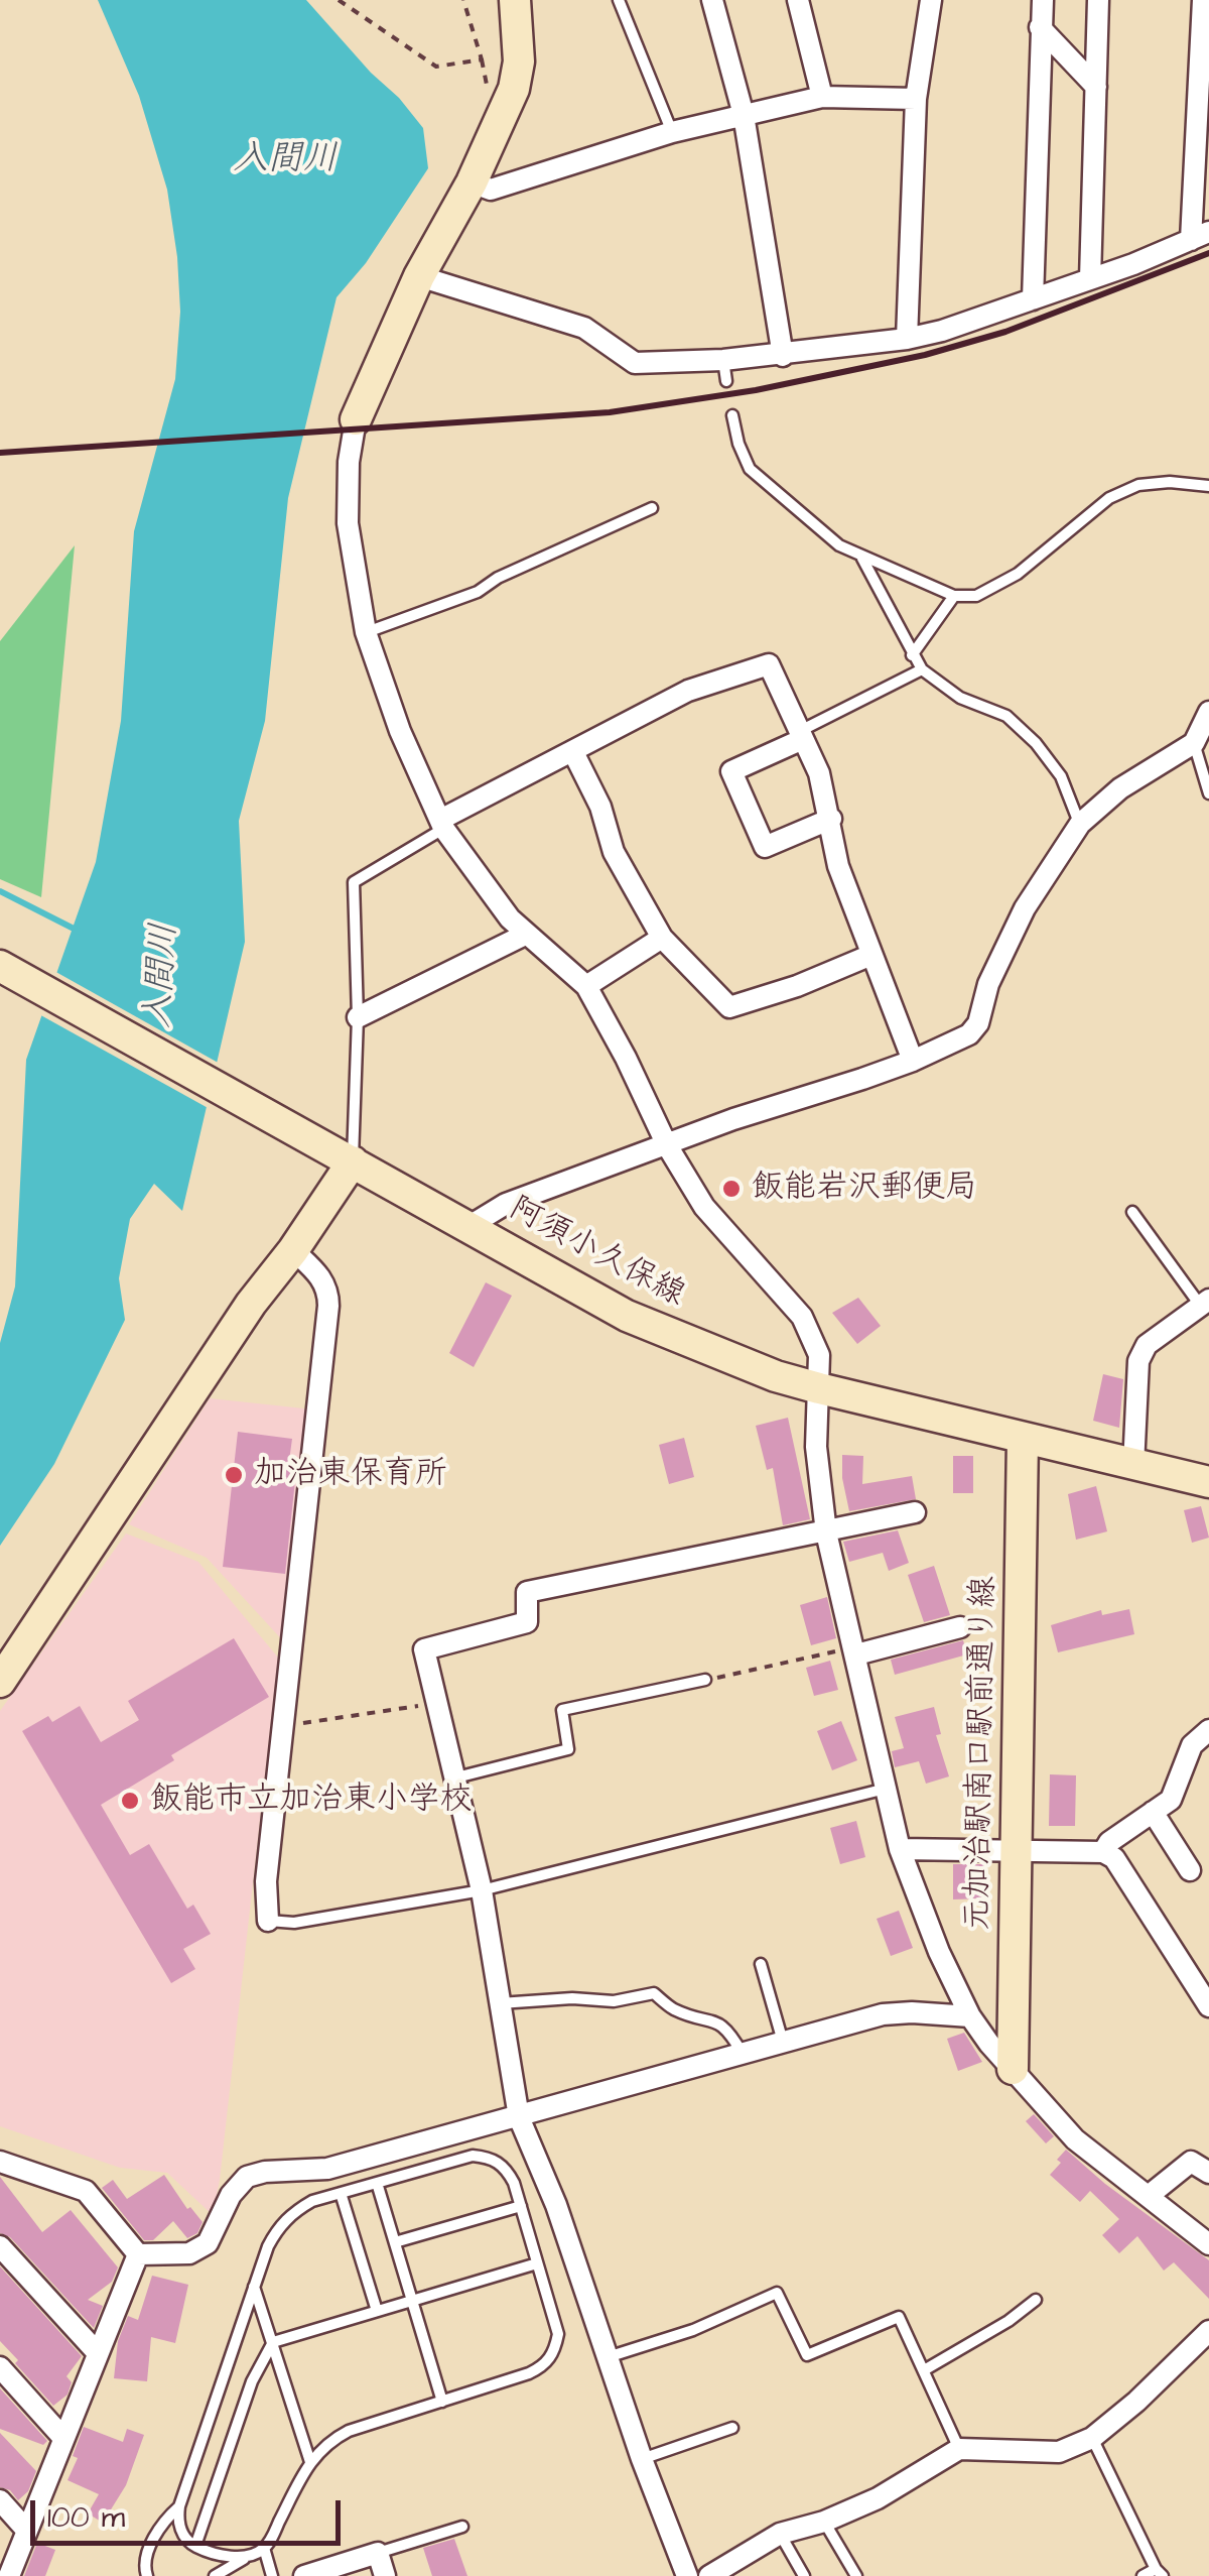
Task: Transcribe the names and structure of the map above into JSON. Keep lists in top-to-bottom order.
{
  "streets": {
    "street": ["阿須小久保線", "元加治駅南口駅前通り線"]
  },
  "crossings": [
    ["阿須小久保線", "元加治駅南口駅前通り線"]
  ],
  "water": ["入間川"],
  "places": ["飯能岩沢郵便局", "加治東保育所", "飯能市立加治東小学校"],
  "scale_bar": "100 m"
}
